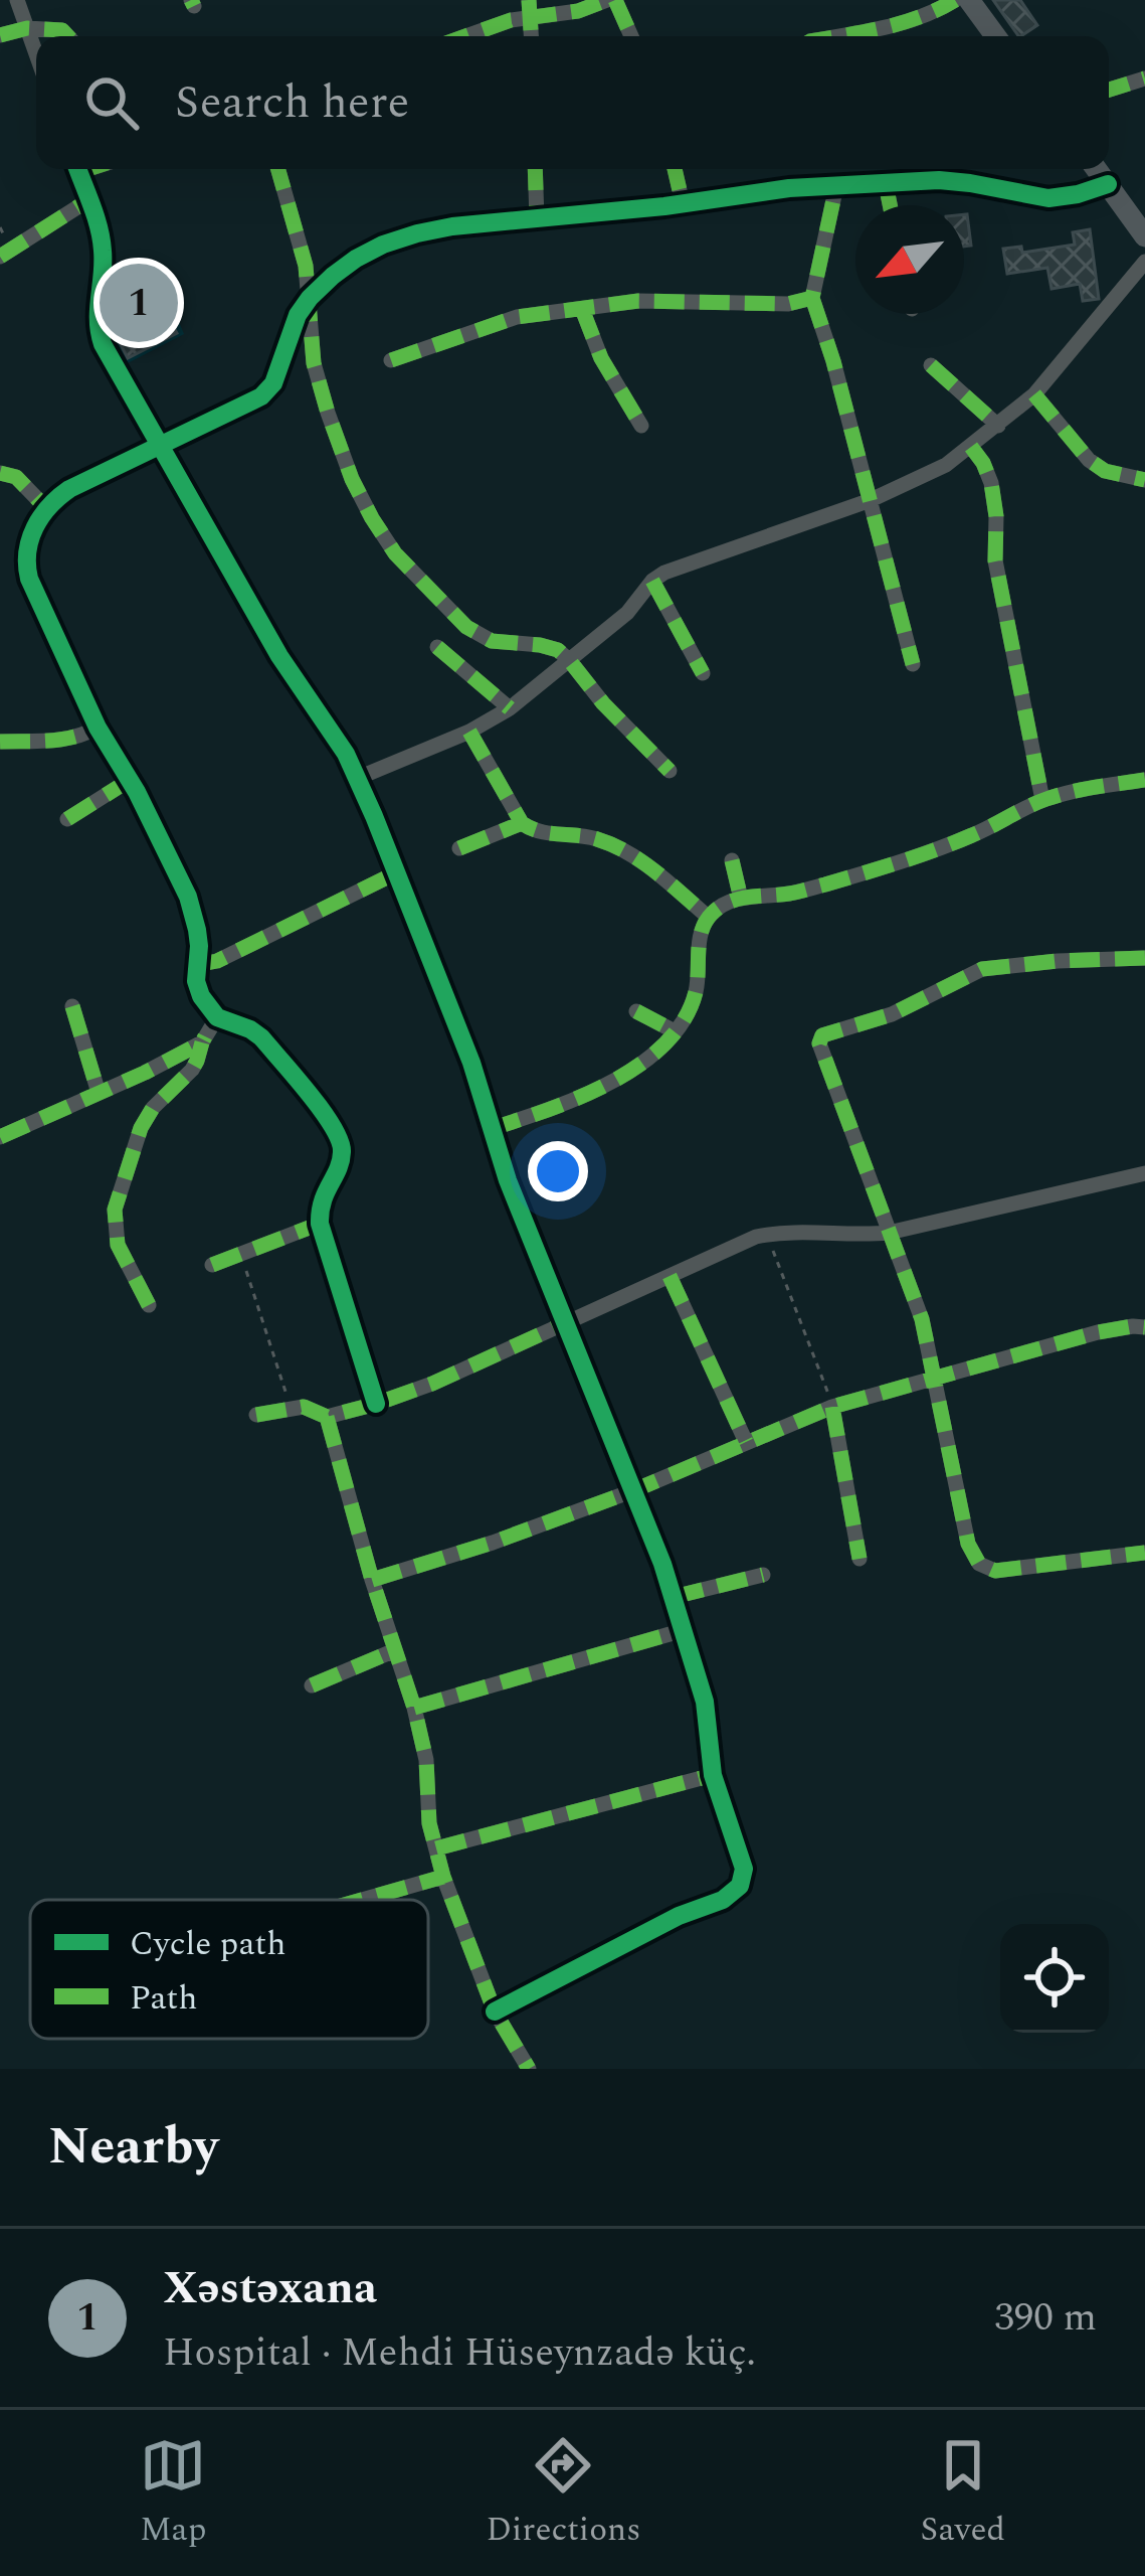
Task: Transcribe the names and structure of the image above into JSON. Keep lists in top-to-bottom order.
{
  "legend": ["Cycle path", "Path"],
  "north": "bottom left",
  "page": {
    "search": "Search here",
    "pins": "1",
    "heading": "Nearby",
    "list": [
      {
        "mark": "1",
        "name": "Xəstəxana",
        "note": "Hospital · Mehdi Hüseynzadə küç.",
        "value": "390 m"
      }
    ],
    "nav": ["Map", "Directions", "Saved"]
  }
}
